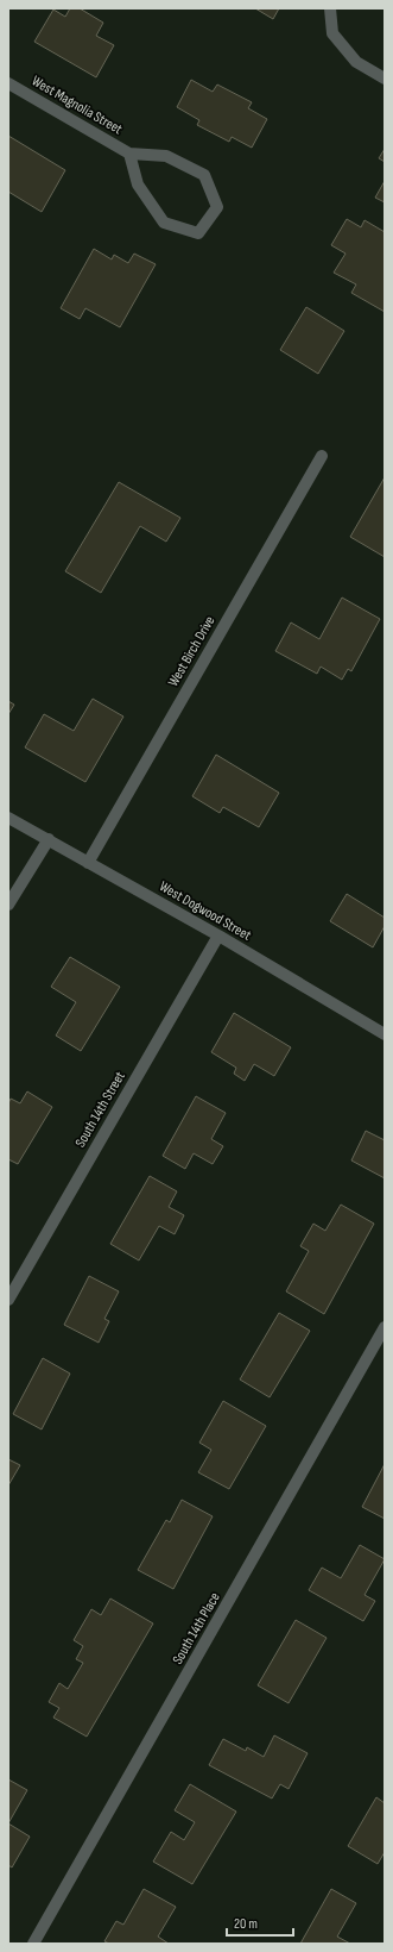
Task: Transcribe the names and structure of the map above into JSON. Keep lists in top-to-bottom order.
{
  "streets": {
    "street": [
      "West Magnolia Street",
      "West Birch Drive",
      "West Dogwood Street",
      "South 14th Street",
      "South 14th Place"
    ]
  },
  "crossings": [
    ["West Birch Drive", "West Dogwood Street"],
    ["West Dogwood Street", "South 14th Street"]
  ],
  "scale_bar": "20 m"
}
